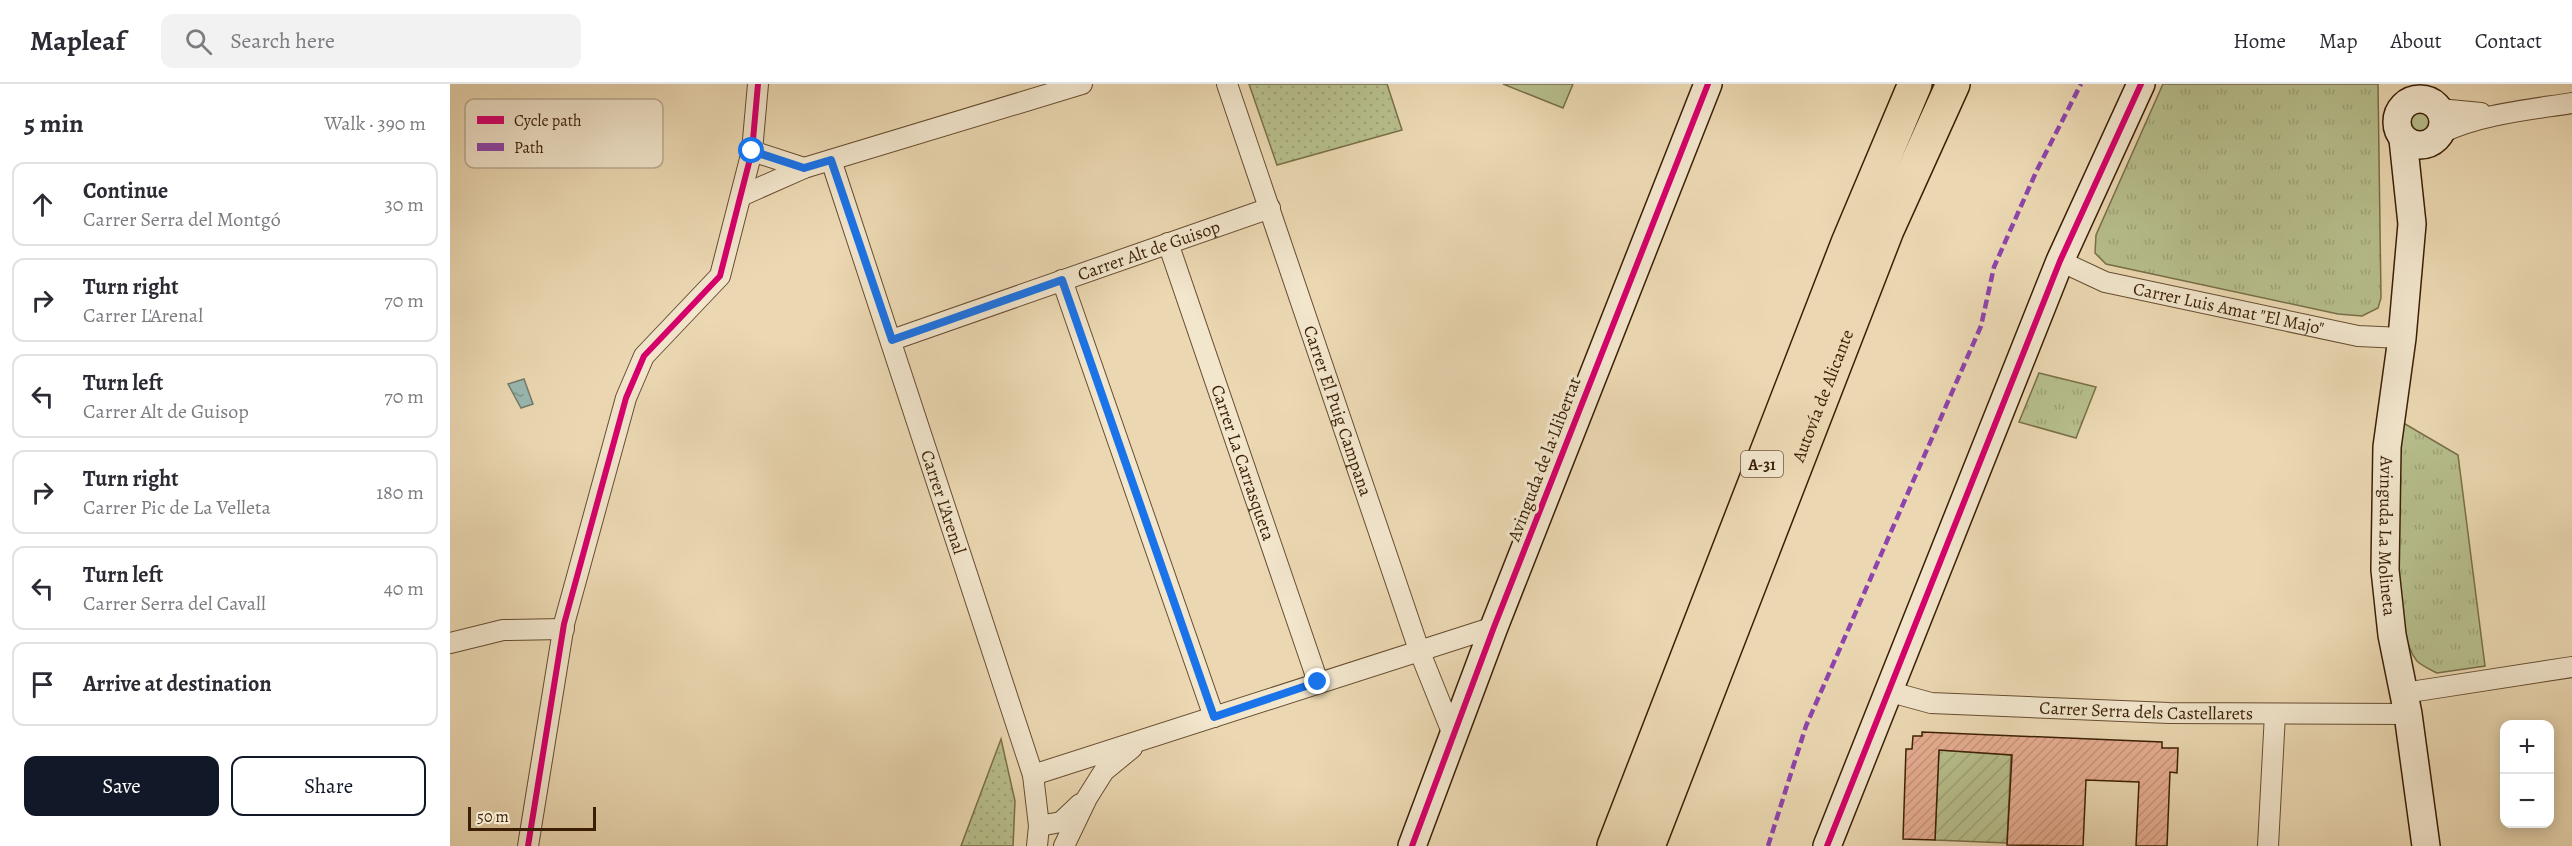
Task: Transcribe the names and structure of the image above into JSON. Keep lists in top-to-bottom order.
{
  "streets": {
    "highway": ["Autovía de Alicante", "A-31"],
    "street": [
      "Carrer Alt de Guisop",
      "Carrer Luis Amat \"El Majo\"",
      "Carrer El Puig Campana",
      "Avinguda de la Llibertat",
      "Carrer La Carrasqueta",
      "Carrer L'Arenal",
      "Avinguda La Molineta",
      "Carrer Serra dels Castellarets"
    ]
  },
  "crossings": [
    ["Carrer Alt de Guisop", "Carrer El Puig Campana"],
    ["Carrer Alt de Guisop", "Carrer La Carrasqueta"],
    ["Carrer Alt de Guisop", "Carrer L'Arenal"],
    ["Carrer Luis Amat \"El Majo\"", "Avinguda La Molineta"],
    ["Carrer El Puig Campana", "Avinguda de la Llibertat"],
    ["Avinguda La Molineta", "Carrer Serra dels Castellarets"]
  ],
  "legend": ["Cycle path", "Path"],
  "scale_bar": "50 m",
  "page": {
    "header": "Mapleaf",
    "search": "Search here",
    "nav": [
      "Home",
      "Map",
      "About",
      "Contact"
    ],
    "heading": ["5 min", "Walk · 390 m"],
    "list": [
      ["Continue", "Carrer Serra del Montgó", "30 m"],
      ["Turn right", "Carrer L'Arenal", "70 m"],
      ["Turn left", "Carrer Alt de Guisop", "70 m"],
      ["Turn right", "Carrer Pic de La Velleta", "180 m"],
      ["Turn left", "Carrer Serra del Cavall", "40 m"],
      "Arrive at destination"
    ],
    "map_buttons": ["+", "−"],
    "buttons": ["Save", "Share"],
    "scale": "50 m"
  }
}
